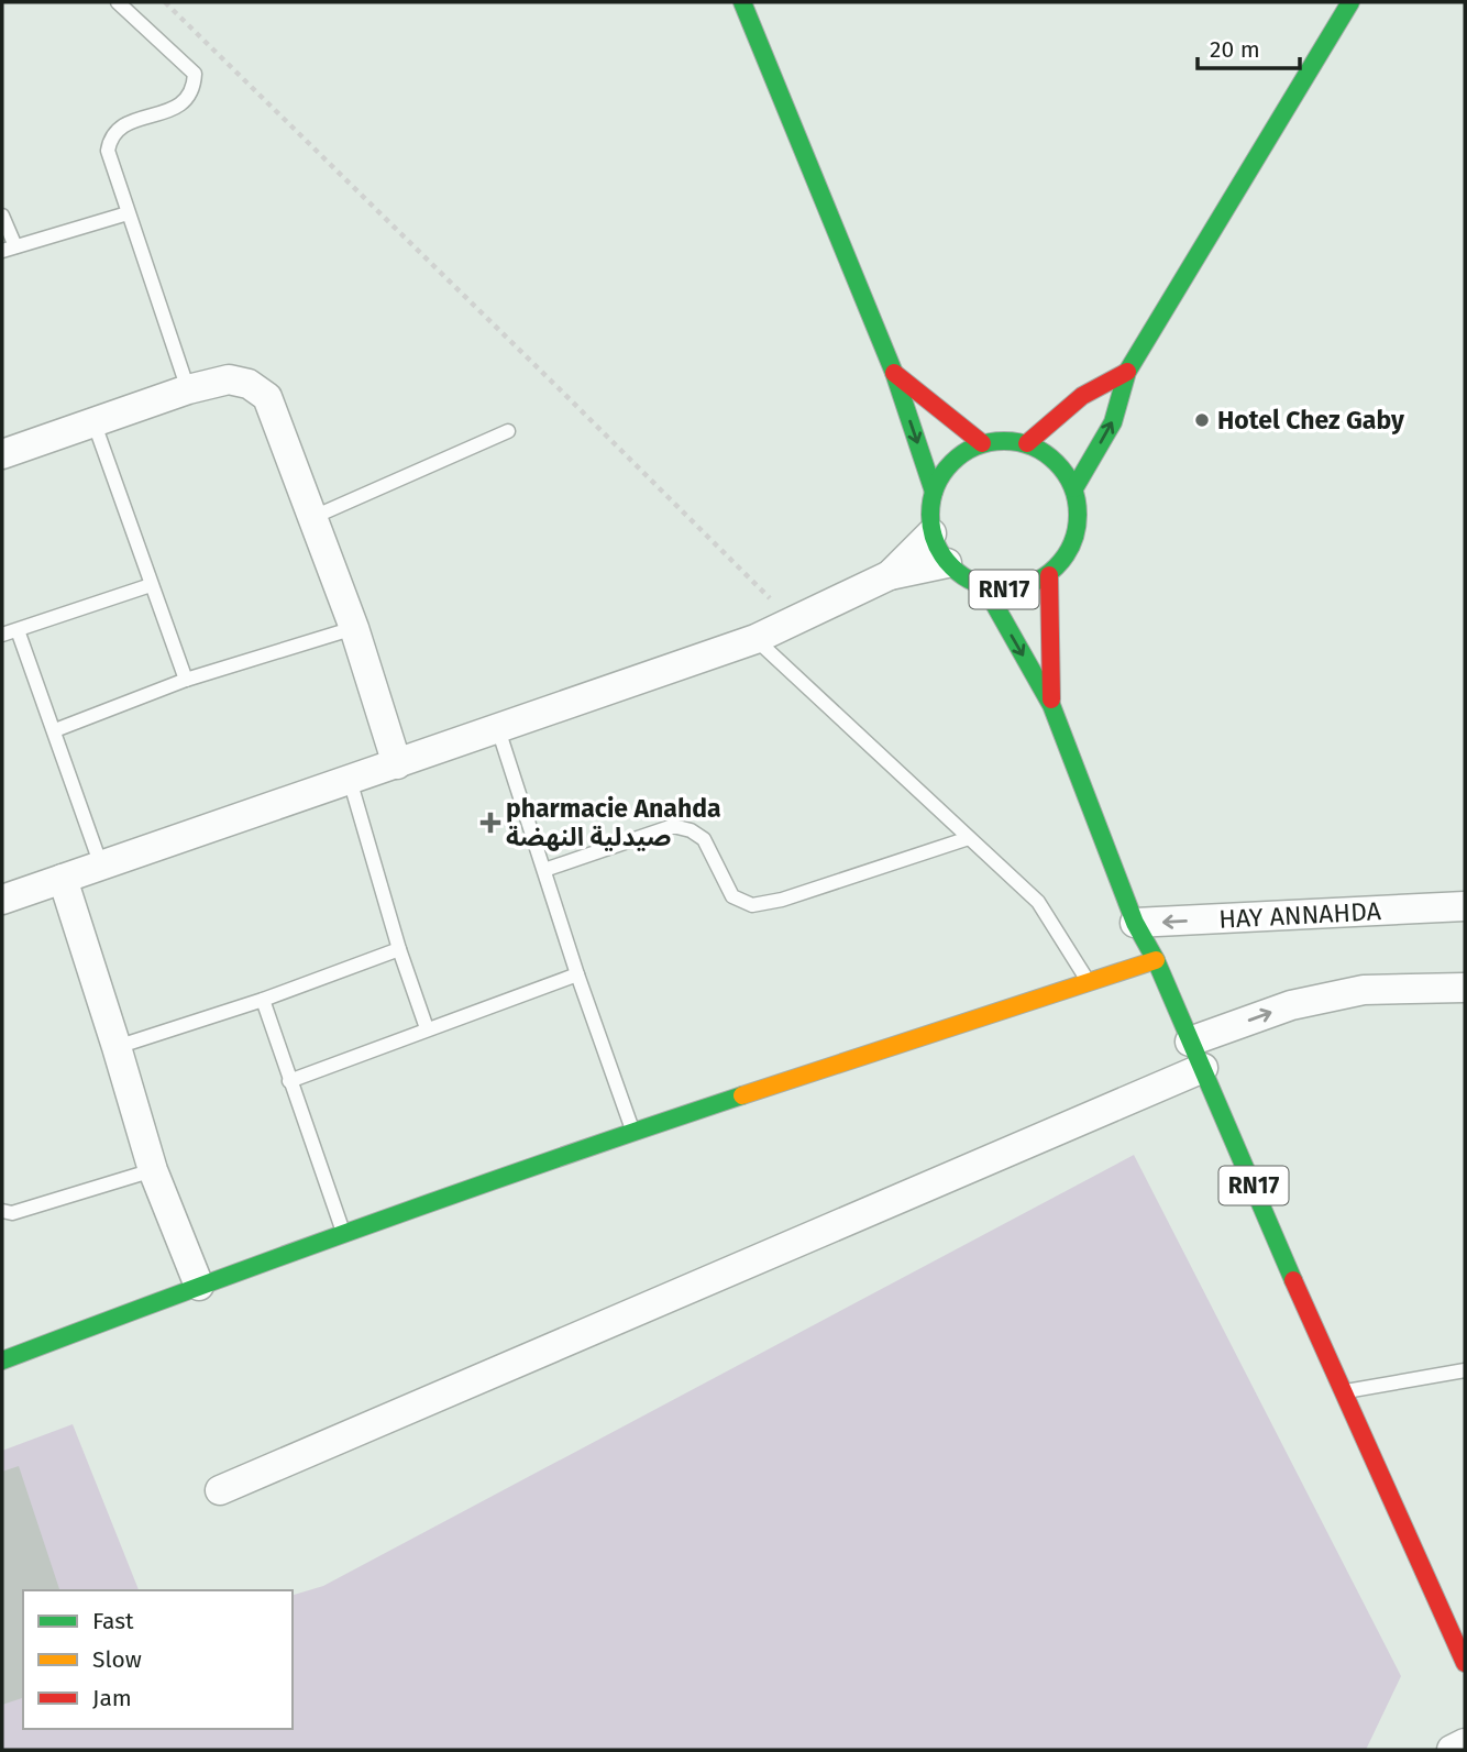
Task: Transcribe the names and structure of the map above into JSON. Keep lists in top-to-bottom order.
{
  "streets": {
    "main road": ["RN17"],
    "street": ["HAY ANNAHDA"]
  },
  "crossings": [
    ["RN17", "HAY ANNAHDA"]
  ],
  "places": {
    "other": ["Hotel Chez Gaby"],
    "health": ["pharmacie Anahda صيدلية النهضة"]
  },
  "legend": ["Fast", "Slow", "Jam"],
  "scale_bar": "20 m"
}
